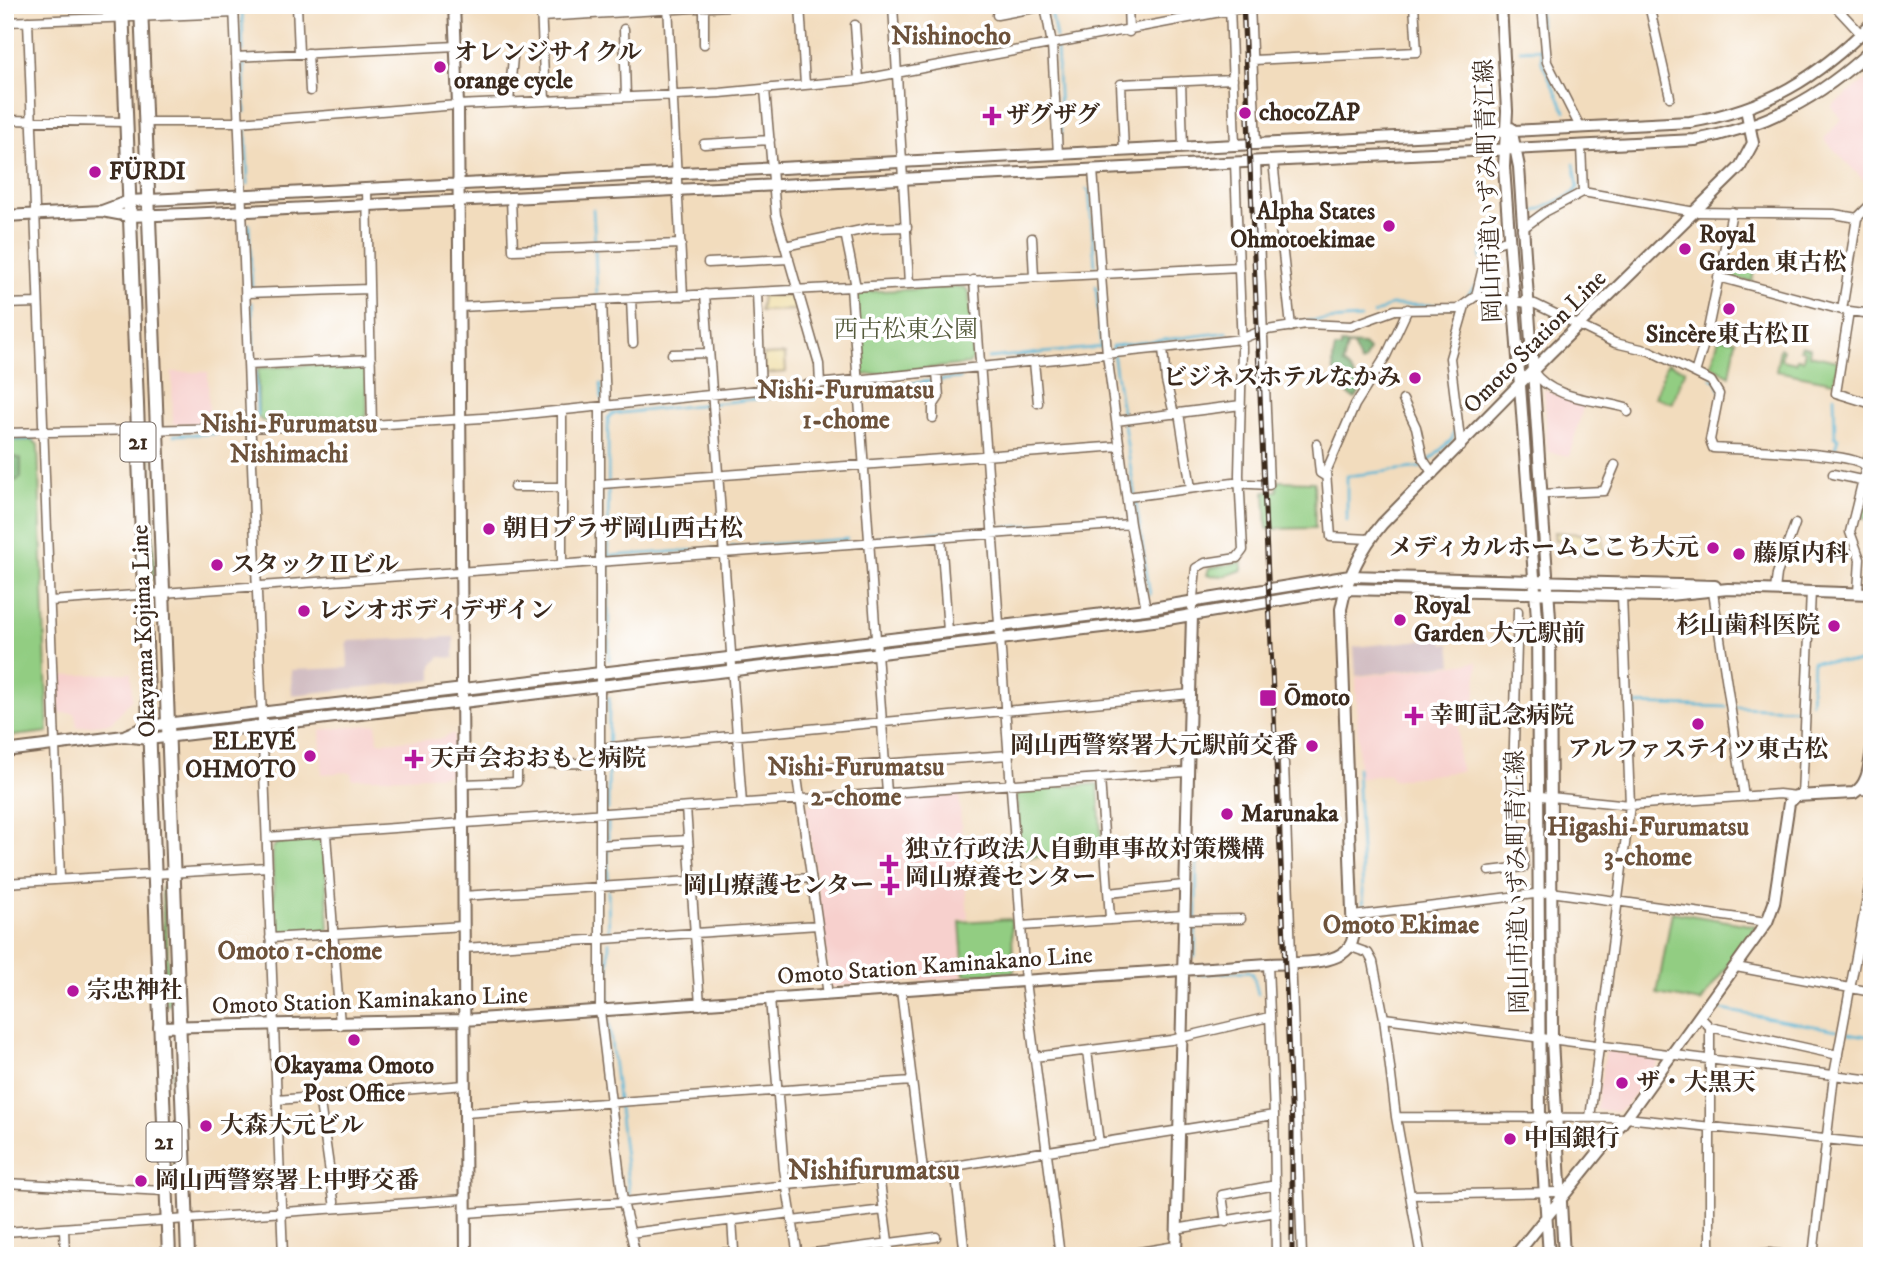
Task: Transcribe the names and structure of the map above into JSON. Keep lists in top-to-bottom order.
{
  "streets": {
    "main road": ["21", "Okayama Kojima Line"],
    "street": ["岡山市道いずみ町青江線", "Omoto Station Line", "Omoto Station Kaminakano Line"]
  },
  "crossings": [
    ["岡山市道いずみ町青江線", "Omoto Station Line"],
    ["Okayama Kojima Line", "Omoto Station Kaminakano Line"]
  ],
  "districts": [
    "Nishinocho",
    "Nishi-Furumatsu 1-chome",
    "Nishi-Furumatsu Nishimachi",
    "Nishi-Furumatsu 2-chome",
    "Higashi-Furumatsu 3-chome",
    "Omoto Ekimae",
    "Omoto 1-chome",
    "Nishifurumatsu"
  ],
  "parks": ["西古松東公園"],
  "places": {
    "other": [
      "オレンジサイクル orange cycle",
      "chocoZAP",
      "FÜRDI",
      "Alpha States Ohmotoekimae",
      "Royal Garden 東古松",
      "Sincère東古松Ⅱ",
      "ビジネスホテルなかみ",
      "朝日プラザ岡山西古松",
      "メディカルホームここち大元",
      "藤原内科",
      "スタックⅡビル",
      "レシオボディデザイン",
      "Royal Garden 大元駅前",
      "杉山歯科医院",
      "アルファステイツ東古松",
      "岡山西警察署大元駅前交番",
      "ELEVÉ OHMOTO",
      "Marunaka",
      "宗忠神社",
      "Okayama Omoto Post Office",
      "ザ・大黒天",
      "大森大元ビル",
      "中国銀行",
      "岡山西警察署上中野交番"
    ],
    "health": [
      "ザグザグ",
      "幸町記念病院",
      "天声会おおもと病院",
      "独立行政法人自動車事故対策機構 岡山療養センター",
      "岡山療護センター"
    ],
    "transit": ["Ōmoto"]
  }
}
